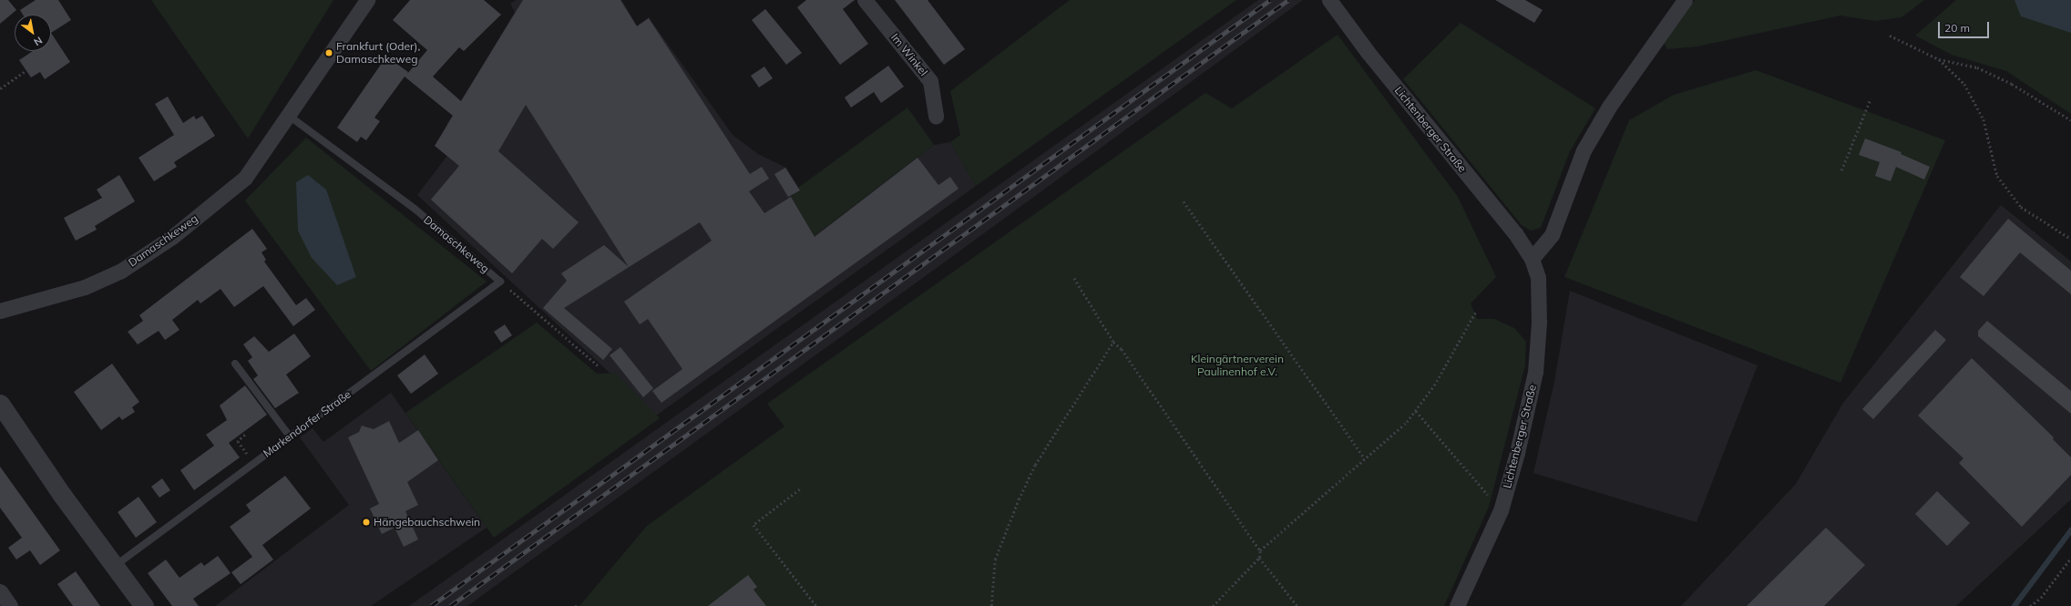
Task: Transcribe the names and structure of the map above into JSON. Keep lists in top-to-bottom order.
{
  "streets": {
    "street": ["Im Winkel", "Lichtenberger Straße", "Damaschkeweg"],
    "lane": ["Markendorfer Straße"]
  },
  "crossings": [
    ["Damaschkeweg", "Markendorfer Straße"]
  ],
  "parks": ["Kleingärtnerverein Paulinenhof e.V."],
  "places": ["Frankfurt (Oder), Damaschkeweg", "Hängebauchschwein"],
  "scale_bar": "20 m",
  "north": "bottom right"
}
